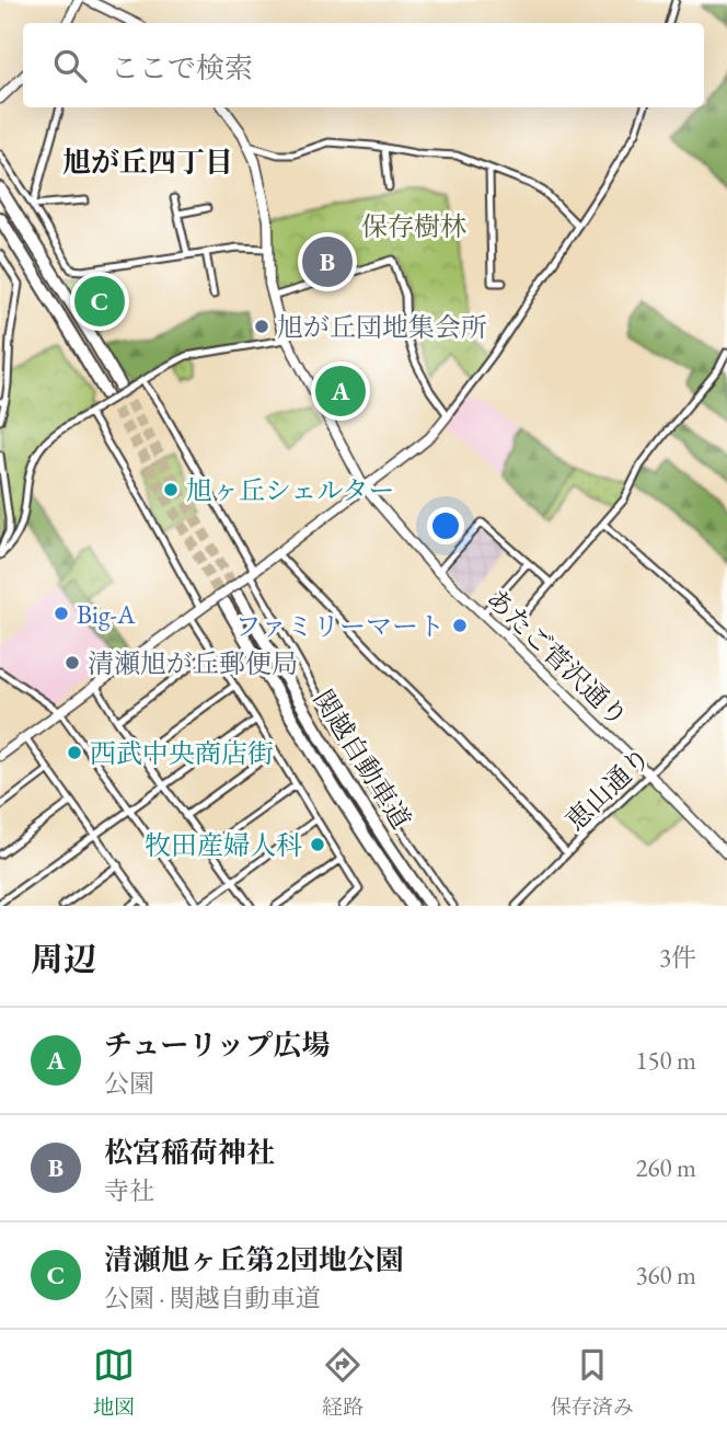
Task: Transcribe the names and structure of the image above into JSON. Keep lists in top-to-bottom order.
{
  "streets": {
    "highway": ["関越自動車道"],
    "street": ["あたご菅沢通り", "恵山通り"]
  },
  "crossings": [
    ["あたご菅沢通り", "恵山通り"]
  ],
  "districts": ["旭が丘四丁目"],
  "parks": ["保存樹林"],
  "places": [
    "旭が丘団地集会所",
    "旭ヶ丘シェルター",
    "Big-A",
    "ファミリーマート",
    "清瀬旭が丘郵便局",
    "西武中央商店街",
    "牧田産婦人科"
  ],
  "page": {
    "search": "ここで検索",
    "pins": ["B", "C", "A"],
    "heading": ["周辺", "3件"],
    "list": [
      {
        "mark": "A",
        "name": "チューリップ広場",
        "note": "公園",
        "value": "150 m"
      },
      {
        "mark": "B",
        "name": "松宮稲荷神社",
        "note": "寺社",
        "value": "260 m"
      },
      {
        "mark": "C",
        "name": "清瀬旭ヶ丘第2団地公園",
        "note": "公園 · 関越自動車道",
        "value": "360 m"
      }
    ],
    "nav": ["地図", "経路", "保存済み"]
  }
}
